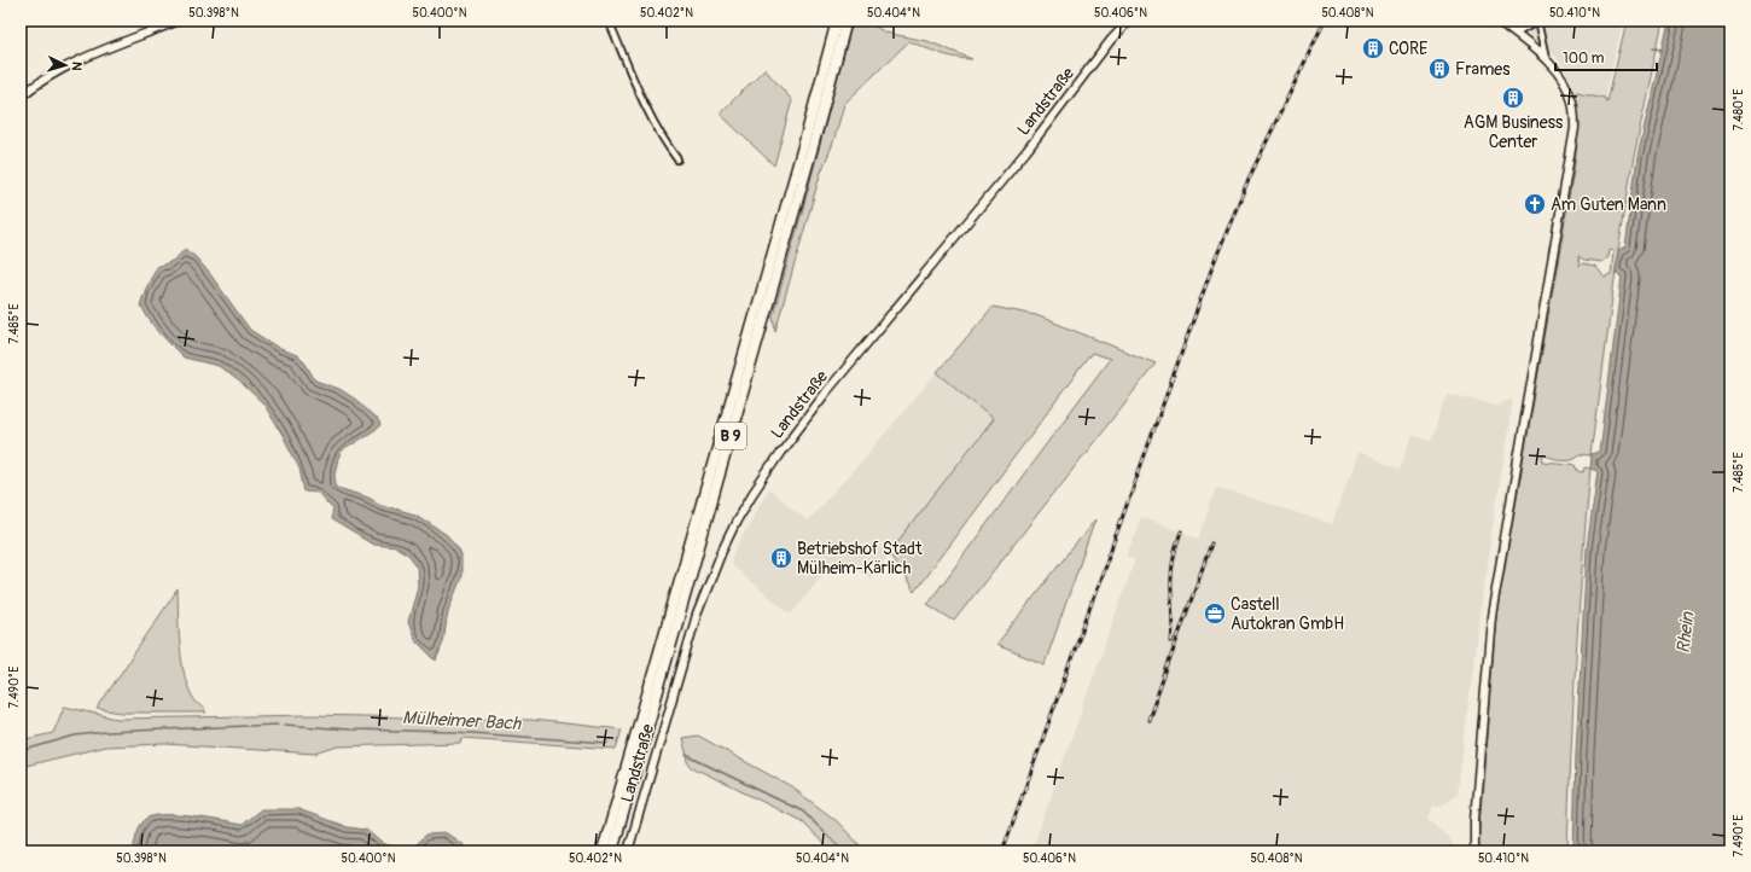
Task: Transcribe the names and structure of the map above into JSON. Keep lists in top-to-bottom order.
{
  "streets": {
    "highway": ["B 9"],
    "street": ["Landstraße"]
  },
  "water": ["Rhein", "Mülheimer Bach"],
  "places": {
    "building": [
      "CORE",
      "Frames",
      "AGM Business Center",
      "Betriebshof Stadt Mülheim-Kärlich"
    ],
    "church": ["Am Guten Mann"],
    "office": ["Castell Autokran GmbH"]
  },
  "scale_bar": "100 m",
  "north": "right",
  "coordinates": [
    "50.398°N",
    "50.400°N",
    "50.402°N",
    "50.404°N",
    "50.406°N",
    "50.408°N",
    "50.410°N",
    "7.480°E",
    "7.485°E",
    "7.490°E"
  ]
}
